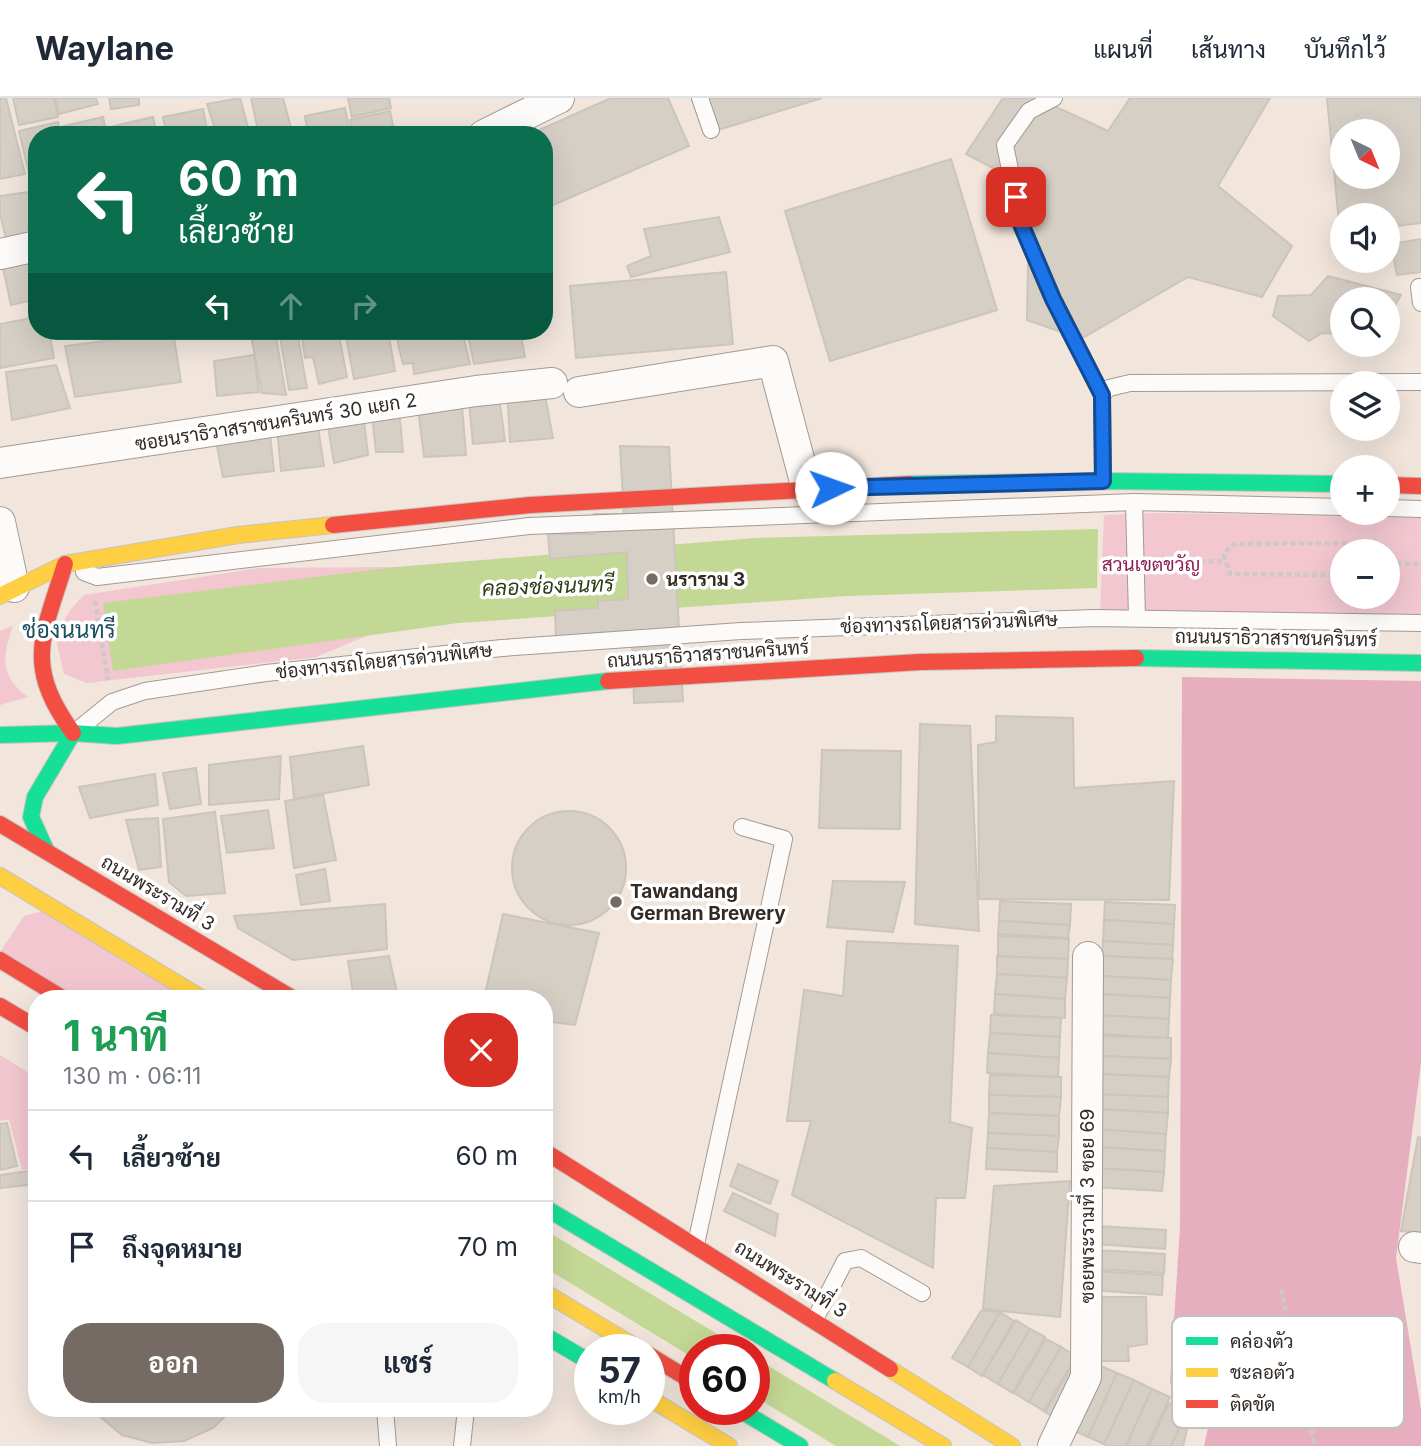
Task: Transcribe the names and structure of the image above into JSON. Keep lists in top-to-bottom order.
{
  "streets": {
    "main road": ["ถนนนราธิวาสราชนครินทร์", "ถนนพระรามที่ 3"],
    "street": ["ซอยนราธิวาสราชนครินทร์ 30 แยก 2", "ซอยพระรามที่ 3 ซอย 69"],
    "lane": ["ช่องทางรถโดยสารด่วนพิเศษ"]
  },
  "crossings": [
    ["ช่องทางรถโดยสารด่วนพิเศษ", "ถนนนราธิวาสราชนครินทร์"]
  ],
  "districts": ["ช่องนนทรี"],
  "water": ["คลองช่องนนทรี"],
  "parks": ["สวนเขตขวัญ"],
  "places": ["นราราม 3", "Tawandang German Brewery"],
  "legend": ["คล่องตัว", "ชะลอตัว", "ติดขัด"],
  "north": "bottom right",
  "page": {
    "header": "Waylane",
    "nav": ["แผนที่", "เส้นทาง", "บันทึกไว้"],
    "map_buttons": ["+", "−"],
    "turn": ["60 m", "เลี้ยวซ้าย"],
    "heading": ["1 นาที", "130 m · 06:11"],
    "list": [
      {
        "name": "เลี้ยวซ้าย",
        "value": "60 m"
      },
      {
        "name": "ถึงจุดหมาย",
        "value": "70 m"
      }
    ],
    "buttons": ["ออก", "แชร์"],
    "speed": "57 km/h",
    "limit": "60"
  }
}
